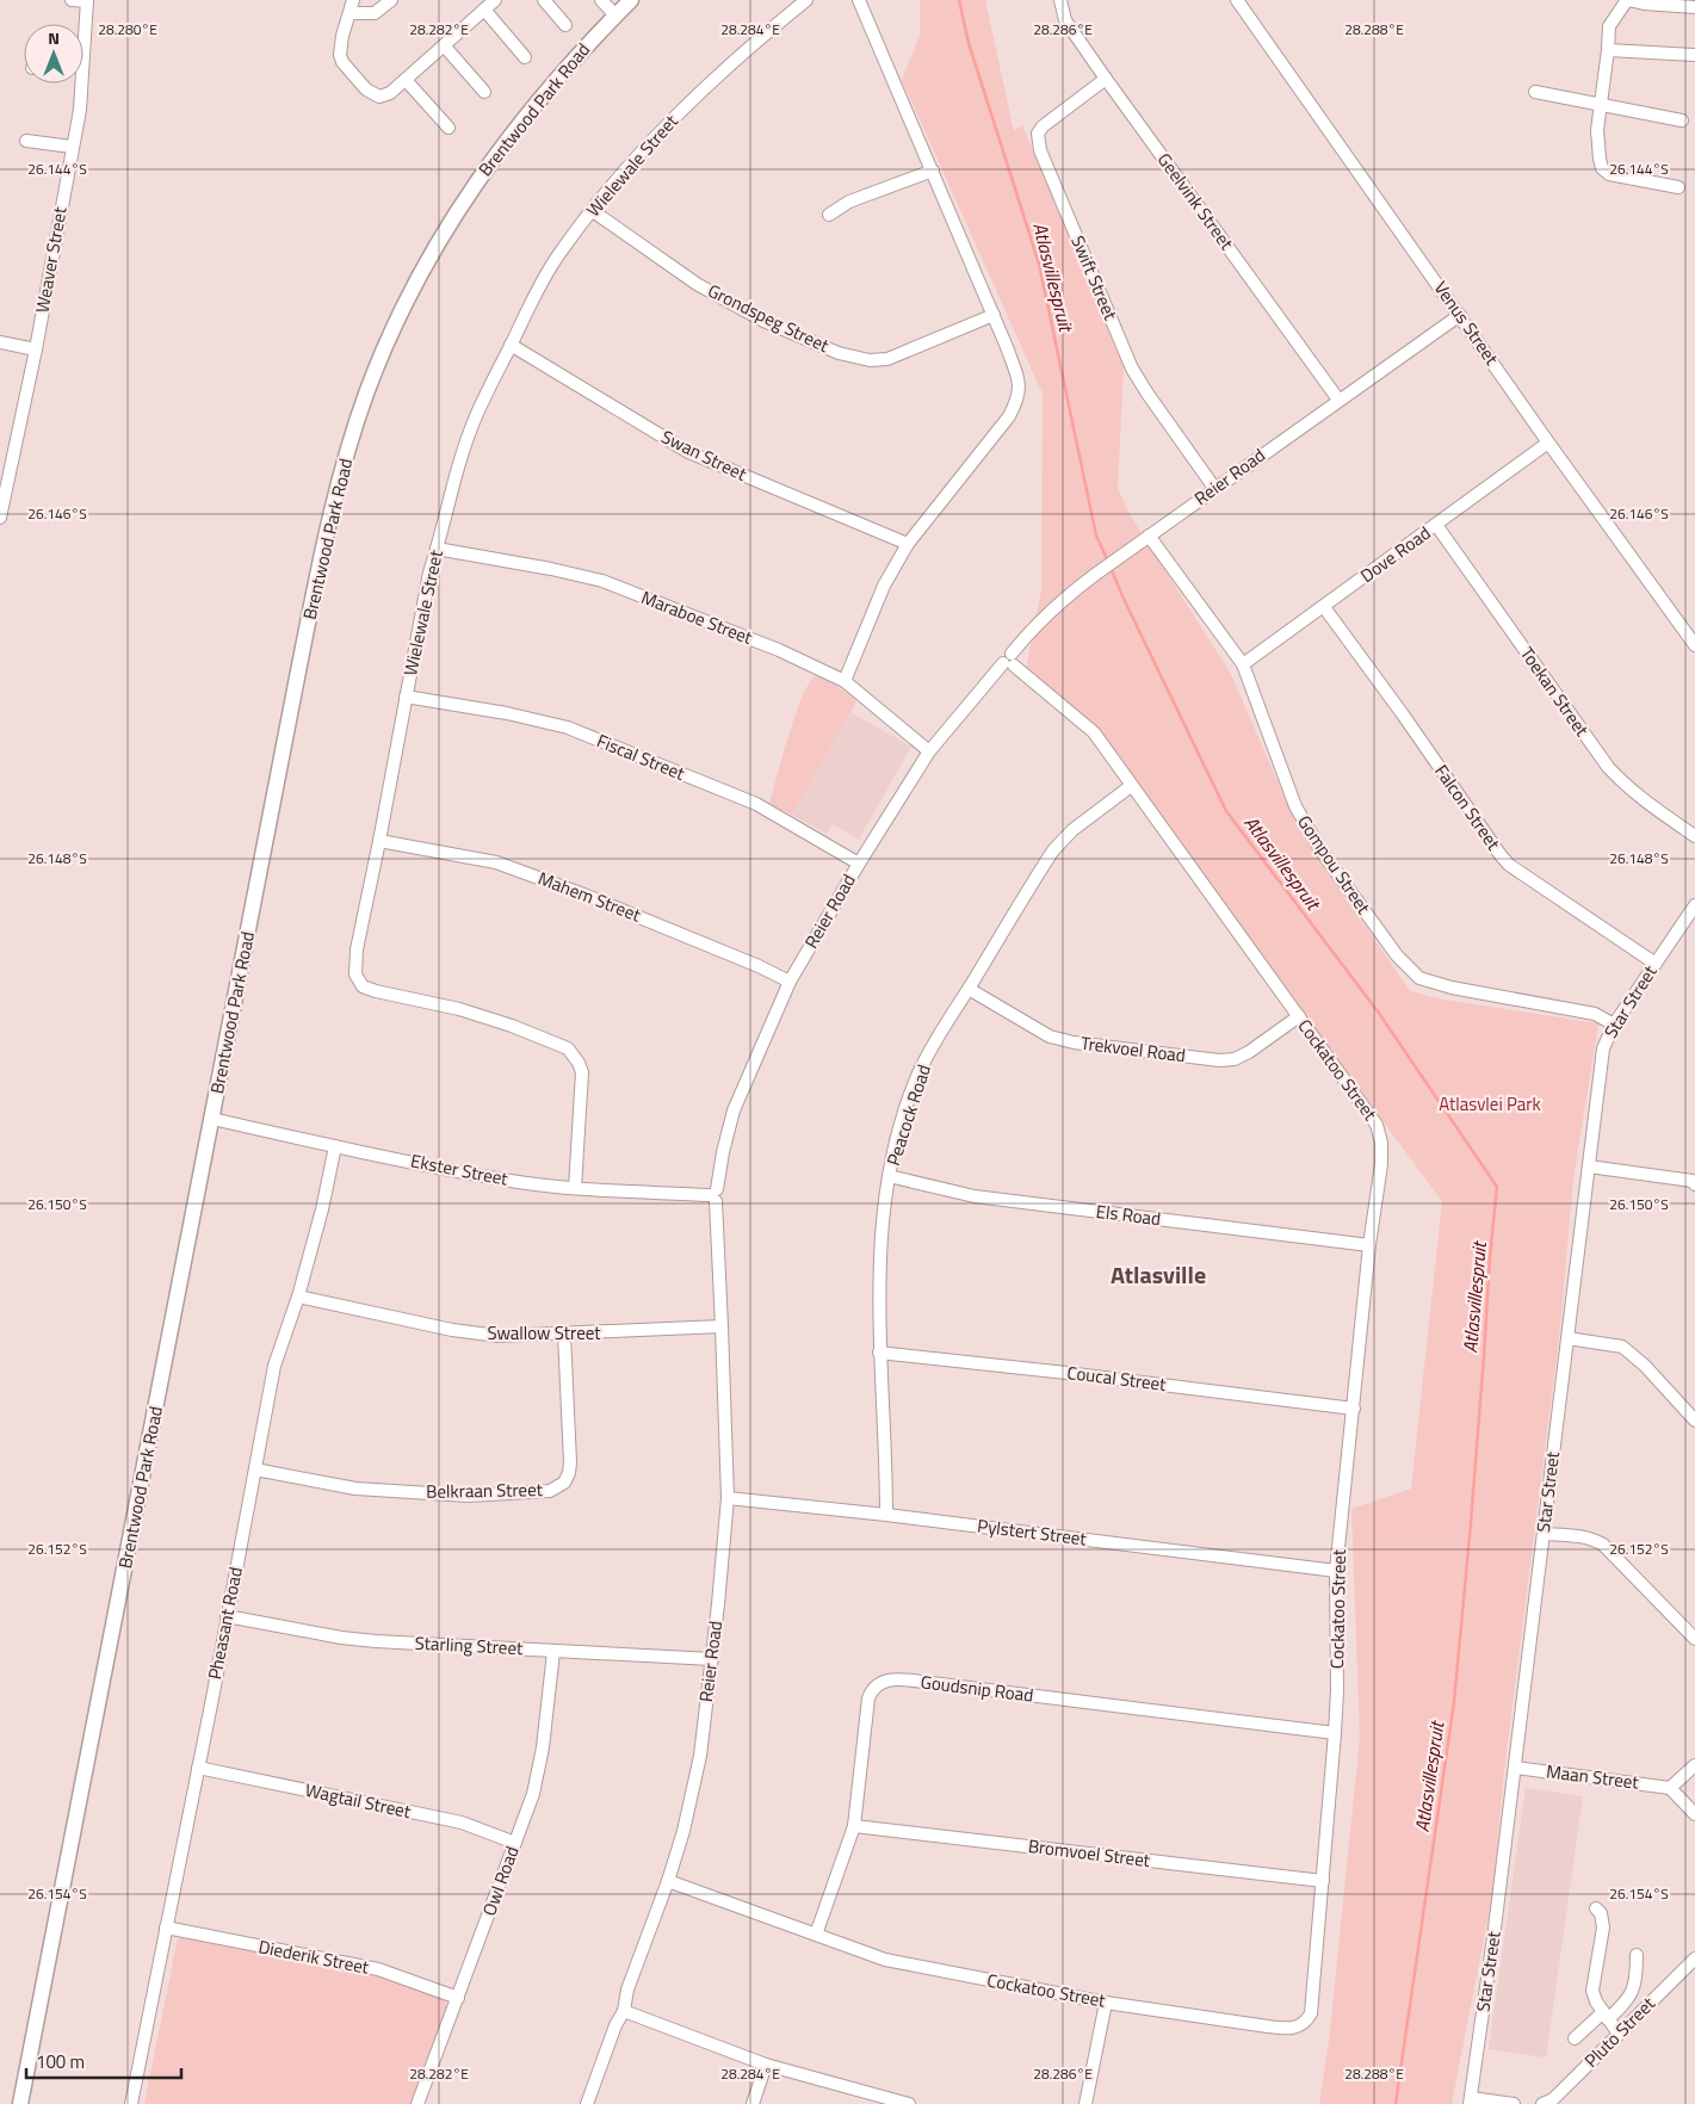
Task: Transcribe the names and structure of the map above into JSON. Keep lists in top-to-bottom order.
{
  "streets": {
    "street": [
      "Brentwood Park Road",
      "Wielewale Street",
      "Geelvink Street",
      "Weaver Street",
      "Swift Street",
      "Grondspeg Street",
      "Venus Street",
      "Swan Street",
      "Reier Road",
      "Dove Road",
      "Maraboe Street",
      "Toekan Street",
      "Fiscal Street",
      "Falcon Street",
      "Gompou Street",
      "Mahem Street",
      "Star Street",
      "Trekvoel Road",
      "Cockatoo Street",
      "Peacock Road",
      "Ekster Street",
      "Els Road",
      "Swallow Street",
      "Coucal Street",
      "Belkraan Street",
      "Pylstert Street",
      "Pheasant Road",
      "Starling Street",
      "Goudsnip Road",
      "Maan Street",
      "Wagtail Street",
      "Bromvoel Street",
      "Owl Road",
      "Diederik Street",
      "Pluto Street"
    ]
  },
  "crossings": [
    ["Brentwood Park Road", "Ekster Street"],
    ["Wielewale Street", "Grondspeg Street"],
    ["Wielewale Street", "Swan Street"],
    ["Wielewale Street", "Maraboe Street"],
    ["Wielewale Street", "Fiscal Street"],
    ["Wielewale Street", "Mahem Street"],
    ["Wielewale Street", "Ekster Street"],
    ["Geelvink Street", "Swift Street"],
    ["Geelvink Street", "Reier Road"],
    ["Swift Street", "Reier Road"],
    ["Venus Street", "Reier Road"],
    ["Venus Street", "Dove Road"],
    ["Reier Road", "Maraboe Street"],
    ["Reier Road", "Fiscal Street"],
    ["Reier Road", "Gompou Street"],
    ["Reier Road", "Mahem Street"],
    ["Reier Road", "Cockatoo Street"],
    ["Reier Road", "Ekster Street"],
    ["Reier Road", "Swallow Street"],
    ["Reier Road", "Pylstert Street"],
    ["Reier Road", "Starling Street"],
    ["Dove Road", "Toekan Street"],
    ["Dove Road", "Falcon Street"],
    ["Dove Road", "Gompou Street"],
    ["Falcon Street", "Star Street"],
    ["Gompou Street", "Star Street"],
    ["Star Street", "Maan Street"],
    ["Trekvoel Road", "Cockatoo Street"],
    ["Trekvoel Road", "Peacock Road"],
    ["Cockatoo Street", "Peacock Road"],
    ["Cockatoo Street", "Els Road"],
    ["Cockatoo Street", "Coucal Street"],
    ["Cockatoo Street", "Pylstert Street"],
    ["Cockatoo Street", "Goudsnip Road"],
    ["Cockatoo Street", "Bromvoel Street"],
    ["Peacock Road", "Els Road"],
    ["Peacock Road", "Coucal Street"],
    ["Peacock Road", "Pylstert Street"],
    ["Ekster Street", "Pheasant Road"],
    ["Swallow Street", "Belkraan Street"],
    ["Swallow Street", "Pheasant Road"],
    ["Belkraan Street", "Pheasant Road"],
    ["Pheasant Road", "Starling Street"],
    ["Pheasant Road", "Wagtail Street"],
    ["Pheasant Road", "Diederik Street"],
    ["Starling Street", "Owl Road"],
    ["Goudsnip Road", "Bromvoel Street"],
    ["Wagtail Street", "Owl Road"],
    ["Owl Road", "Diederik Street"]
  ],
  "districts": ["Atlasville"],
  "water": ["Atlasvillespruit"],
  "parks": ["Atlasvlei Park"],
  "scale_bar": "100 m",
  "north": "top",
  "coordinates": [
    "28.280°E",
    "28.282°E",
    "28.284°E",
    "28.286°E",
    "28.288°E",
    "26.144°S",
    "26.146°S",
    "26.148°S",
    "26.150°S",
    "26.152°S",
    "26.154°S"
  ]
}
